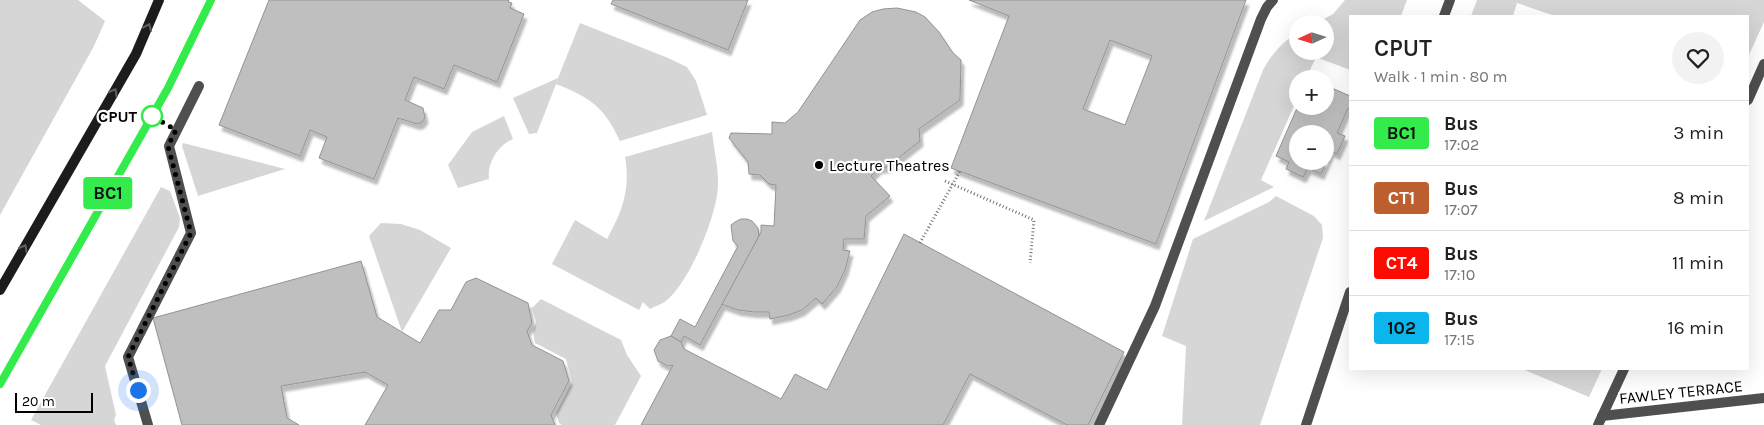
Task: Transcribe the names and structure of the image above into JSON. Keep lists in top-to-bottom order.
{
  "streets": {
    "street": ["FAWLEY TERRACE"]
  },
  "places": ["CPUT", "Lecture Theatres"],
  "lines": ["bus line BC1"],
  "scale_bar": "20 m",
  "north": "left",
  "page": {
    "on_map": "BC1",
    "map_buttons": ["+", "−"],
    "heading": ["CPUT", "Walk · 1 min · 80 m"],
    "list": [
      {
        "mark": "BC1",
        "name": "Bus",
        "note": "17:02",
        "value": "3 min"
      },
      {
        "mark": "CT1",
        "name": "Bus",
        "note": "17:07",
        "value": "8 min"
      },
      {
        "mark": "CT4",
        "name": "Bus",
        "note": "17:10",
        "value": "11 min"
      },
      {
        "mark": "102",
        "name": "Bus",
        "note": "17:15",
        "value": "16 min"
      }
    ],
    "scale": "20 m"
  }
}
